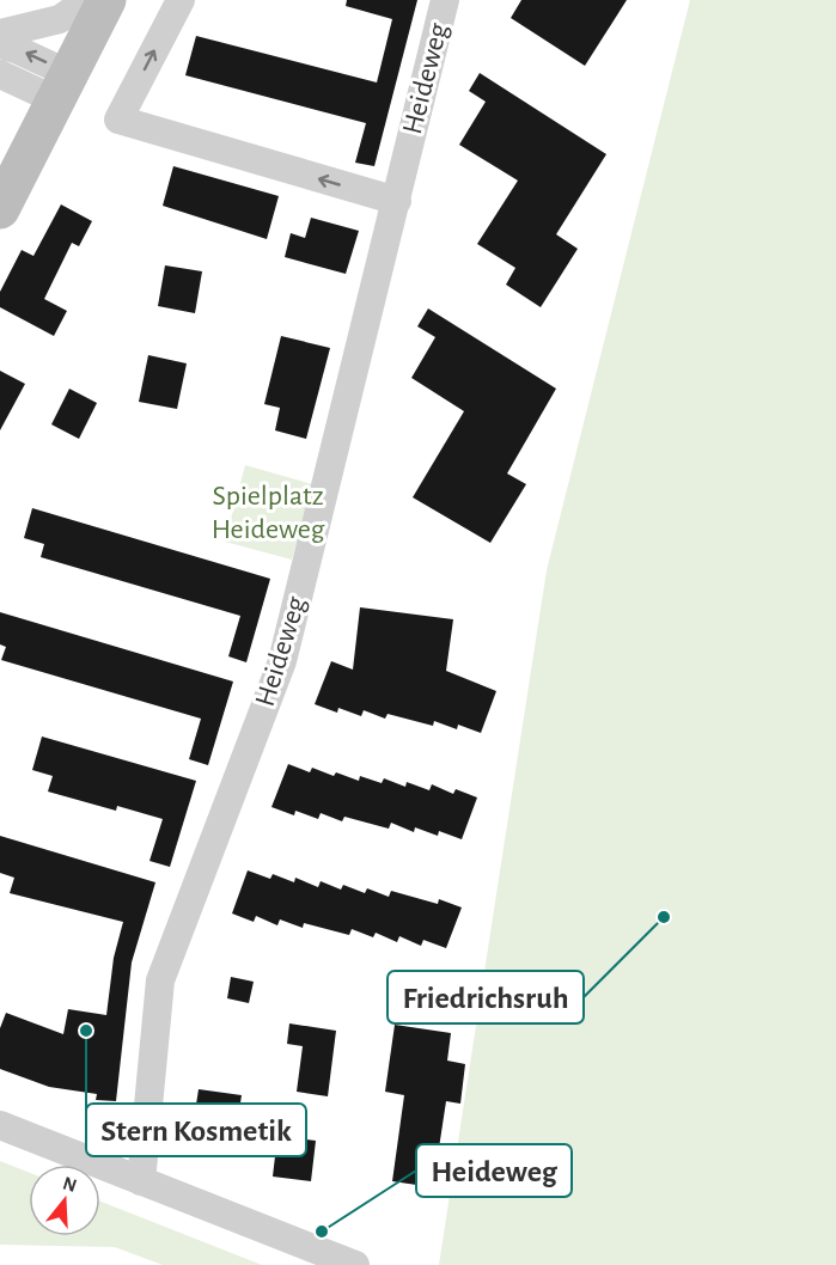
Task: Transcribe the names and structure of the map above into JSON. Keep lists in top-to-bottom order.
{
  "streets": {
    "street": ["Heideweg"]
  },
  "parks": ["Spielplatz Heideweg"],
  "places": ["Friedrichsruh", "Stern Kosmetik", "Heideweg"],
  "north": "top"
}
